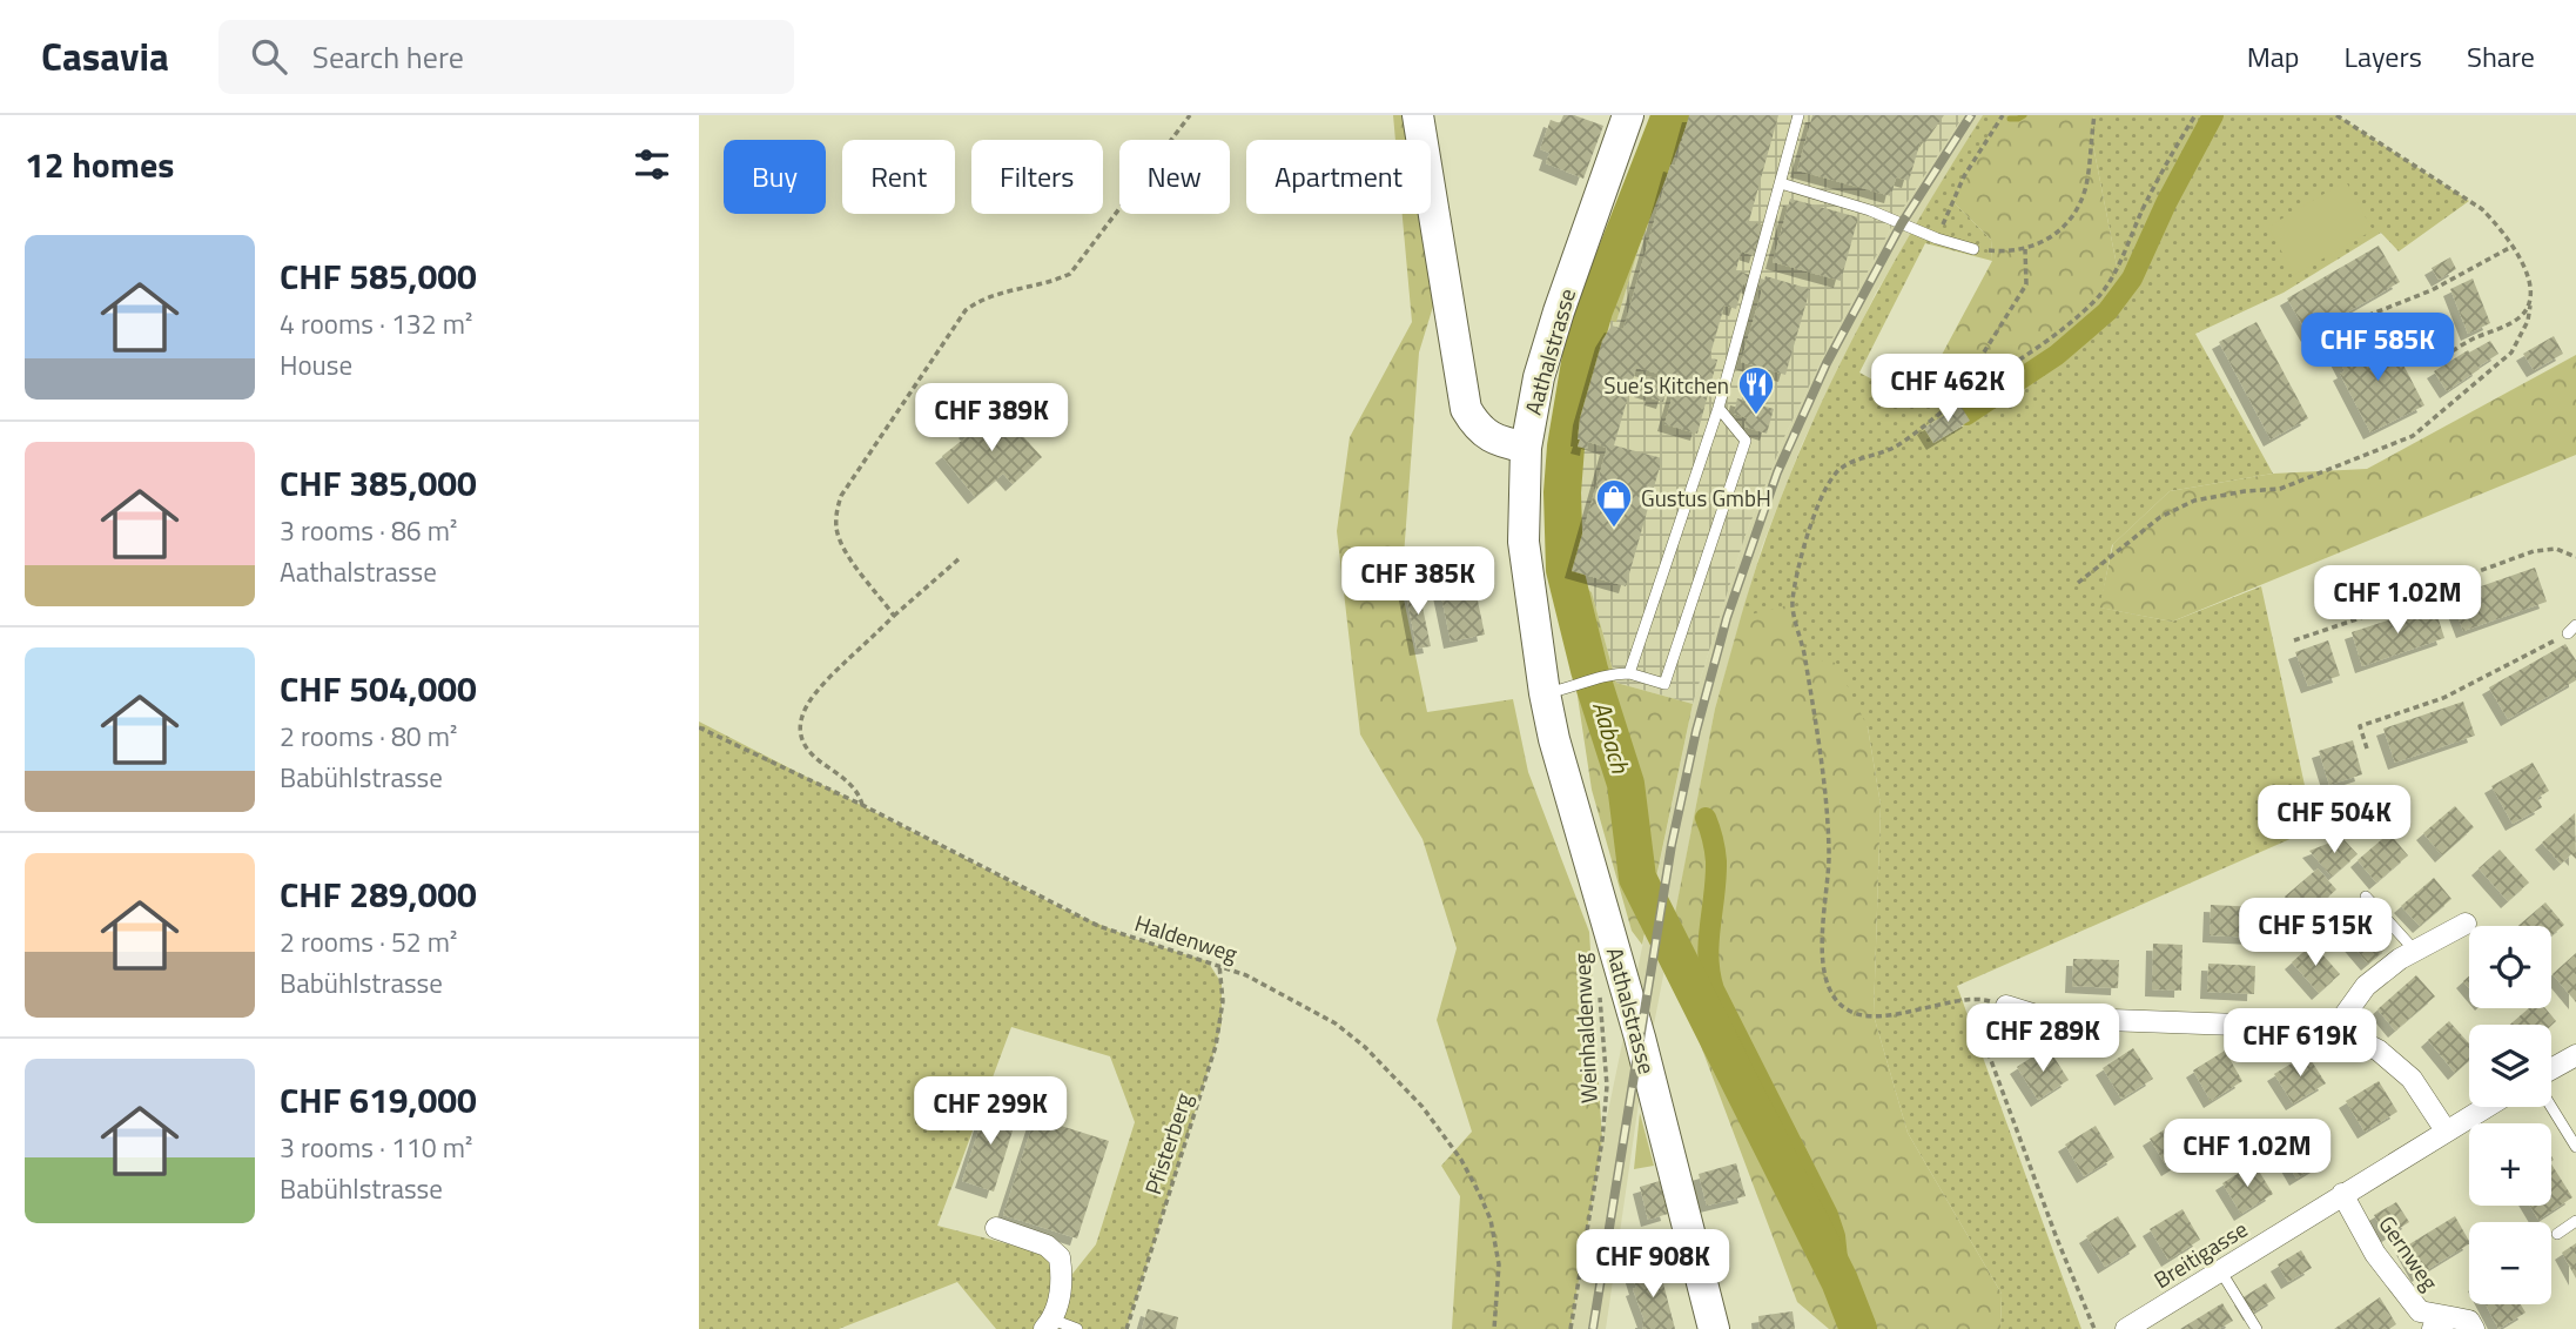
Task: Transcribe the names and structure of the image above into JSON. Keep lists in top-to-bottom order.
{
  "streets": {
    "main road": ["Aathalstrasse"],
    "street": ["Gernweg", "Breitigasse"],
    "path": ["Haldenweg", "Weinhaldenweg", "Pfisterberg"]
  },
  "crossings": [
    ["Haldenweg", "Pfisterberg"],
    ["Gernweg", "Breitigasse"]
  ],
  "water": ["Aabach"],
  "places": {
    "restaurant": ["Sue‘s Kitchen"],
    "shop": ["Gustus GmbH"]
  },
  "page": {
    "header": "Casavia",
    "search": "Search here",
    "nav": ["Map", "Layers", "Share"],
    "heading": "12 homes",
    "chip": [
      "Buy",
      "Rent",
      "Filters",
      "New",
      "Apartment"
    ],
    "list": [
      {
        "name": "CHF 585,000",
        "note": "4 rooms · 132 m² · House"
      },
      {
        "name": "CHF 385,000",
        "note": "3 rooms · 86 m² · Aathalstrasse"
      },
      {
        "name": "CHF 504,000",
        "note": "2 rooms · 80 m² · Babühlstrasse"
      },
      {
        "name": "CHF 289,000",
        "note": "2 rooms · 52 m² · Babühlstrasse"
      },
      {
        "name": "CHF 619,000",
        "note": "3 rooms · 110 m² · Babühlstrasse"
      }
    ],
    "price": [
      "CHF 585K",
      "CHF 462K",
      "CHF 389K",
      "CHF 385K",
      "CHF 1.02M",
      "CHF 504K",
      "CHF 515K",
      "CHF 289K",
      "CHF 619K",
      "CHF 299K",
      "CHF 1.02M",
      "CHF 908K"
    ],
    "map_buttons": ["+", "−"]
  }
}
